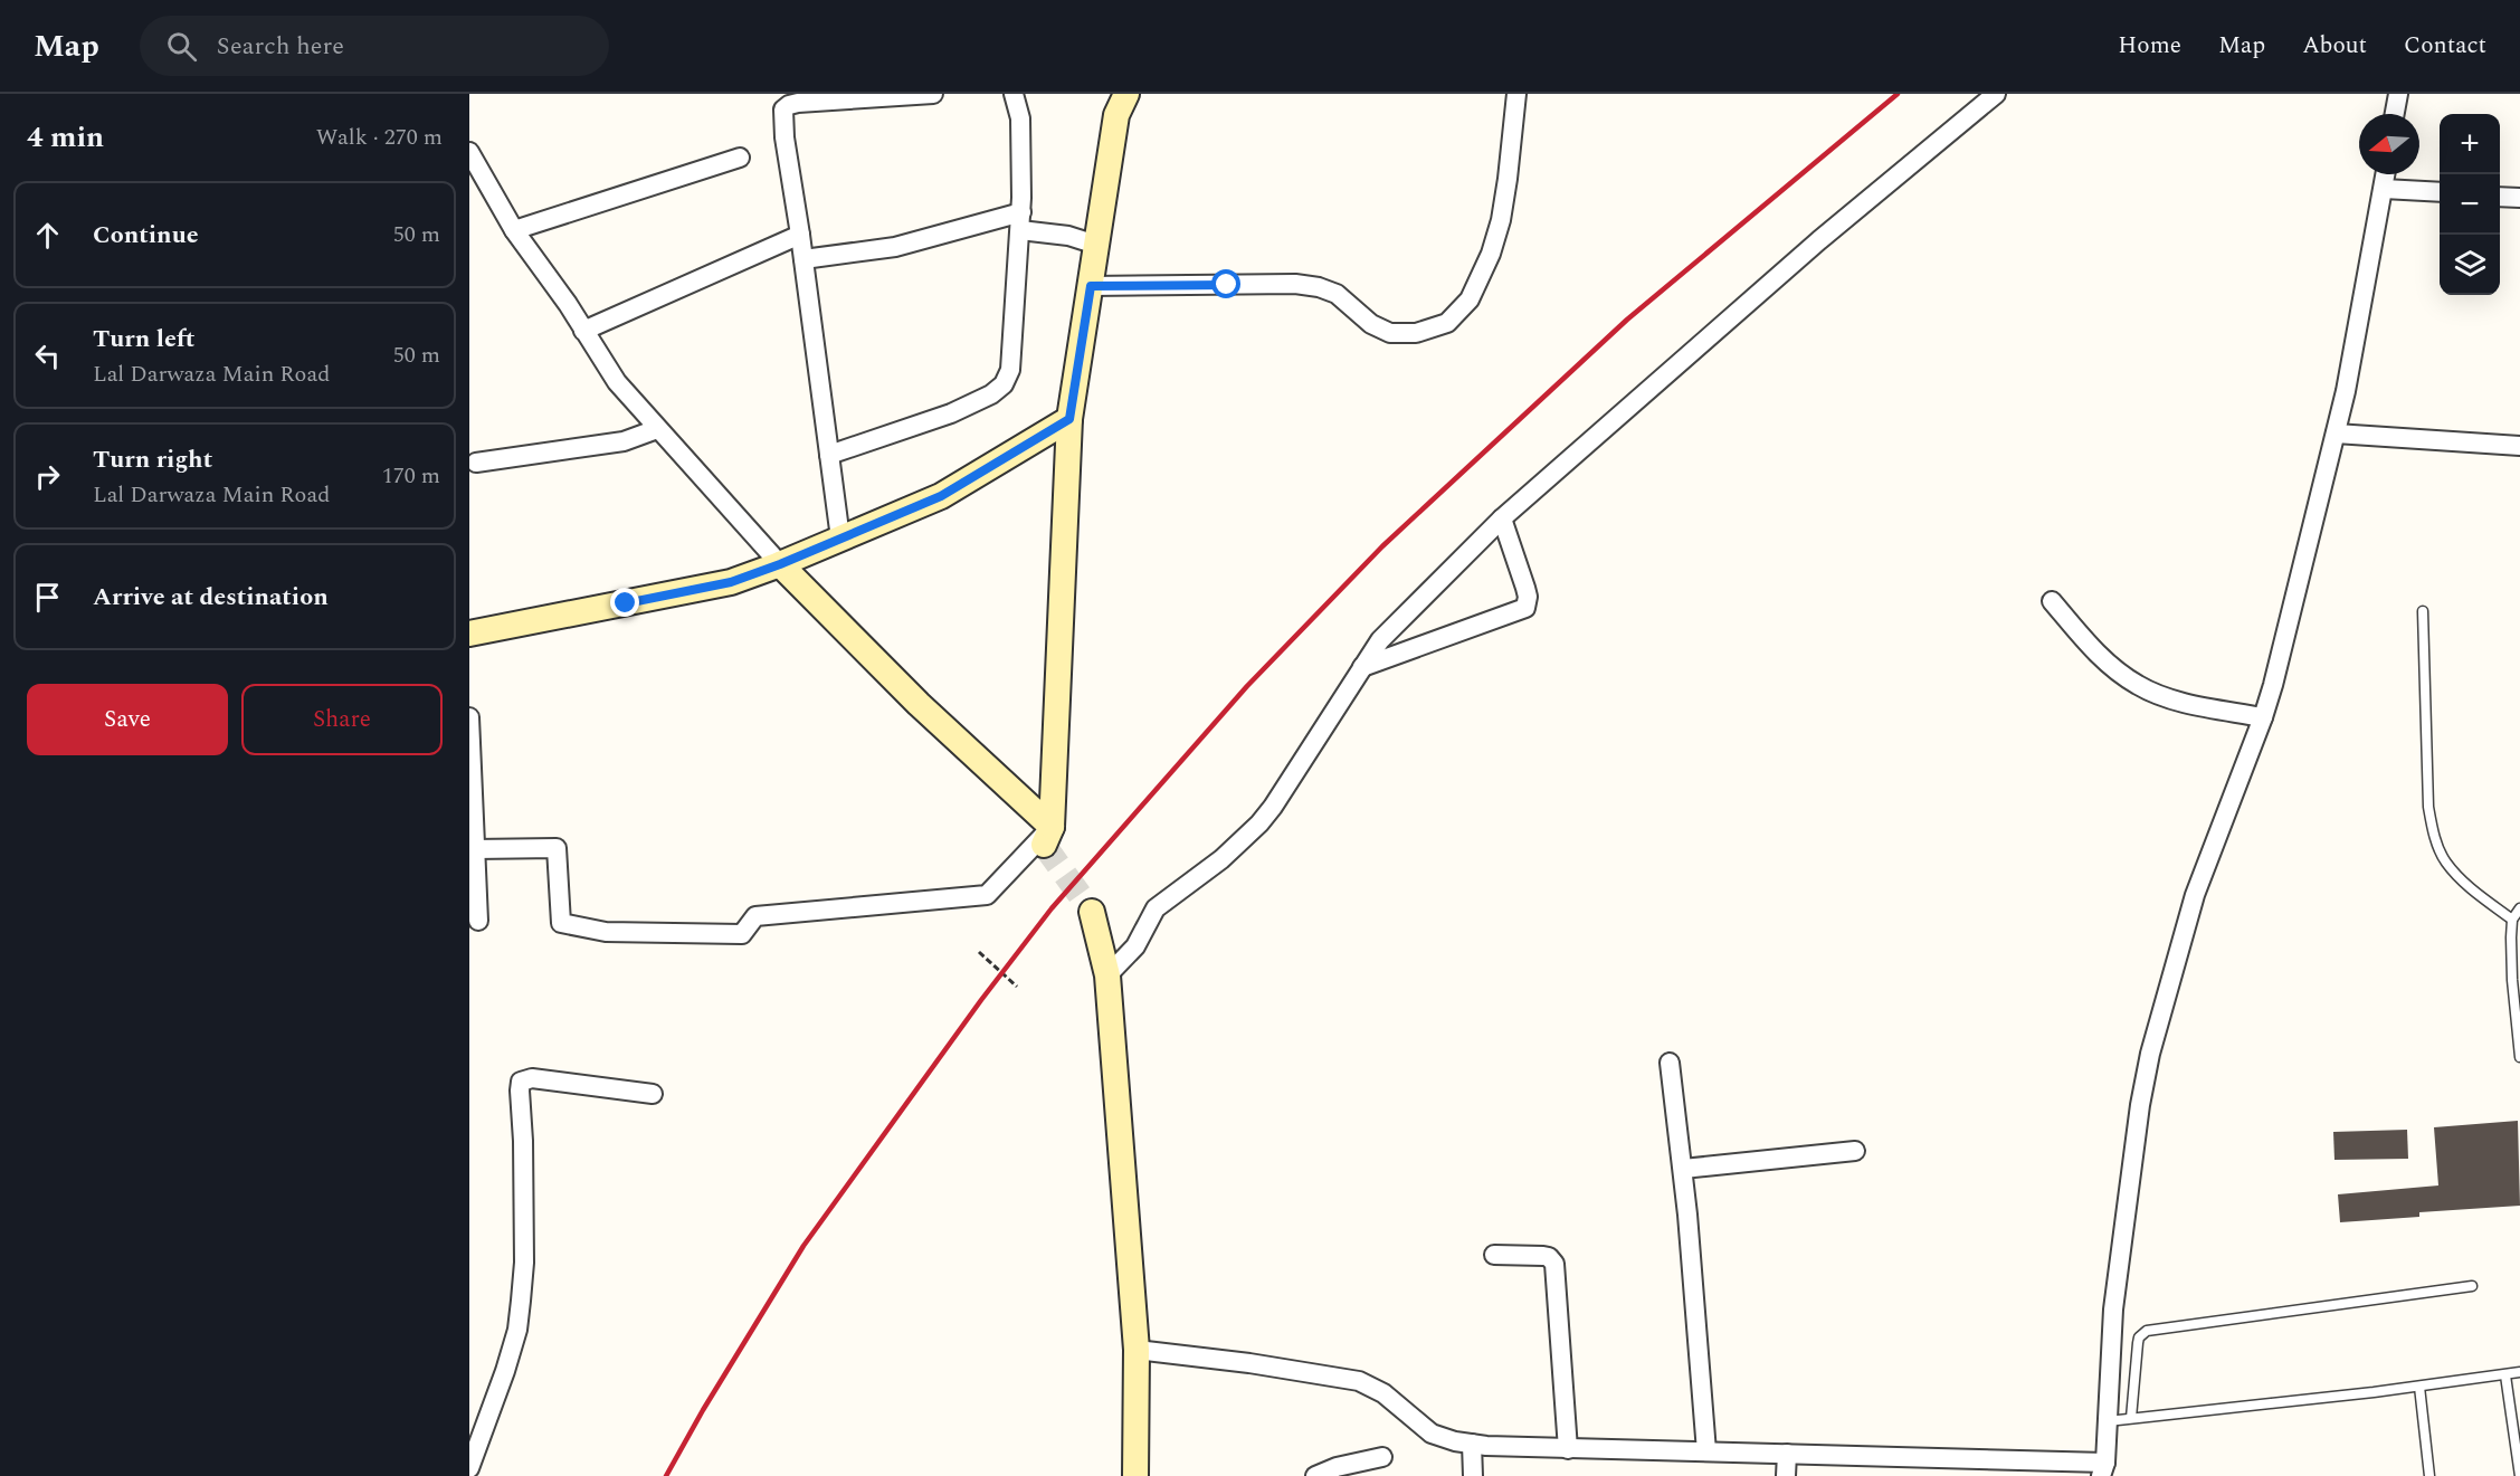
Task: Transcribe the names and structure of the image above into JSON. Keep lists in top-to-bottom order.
{
  "north": "left",
  "page": {
    "header": "Map",
    "search": "Search here",
    "nav": [
      "Home",
      "Map",
      "About",
      "Contact"
    ],
    "heading": ["4 min", "Walk · 270 m"],
    "map_buttons": ["+", "−"],
    "list": [
      ["Continue", "50 m"],
      ["Turn left", "Lal Darwaza Main Road", "50 m"],
      ["Turn right", "Lal Darwaza Main Road", "170 m"],
      "Arrive at destination"
    ],
    "buttons": ["Save", "Share"]
  }
}
